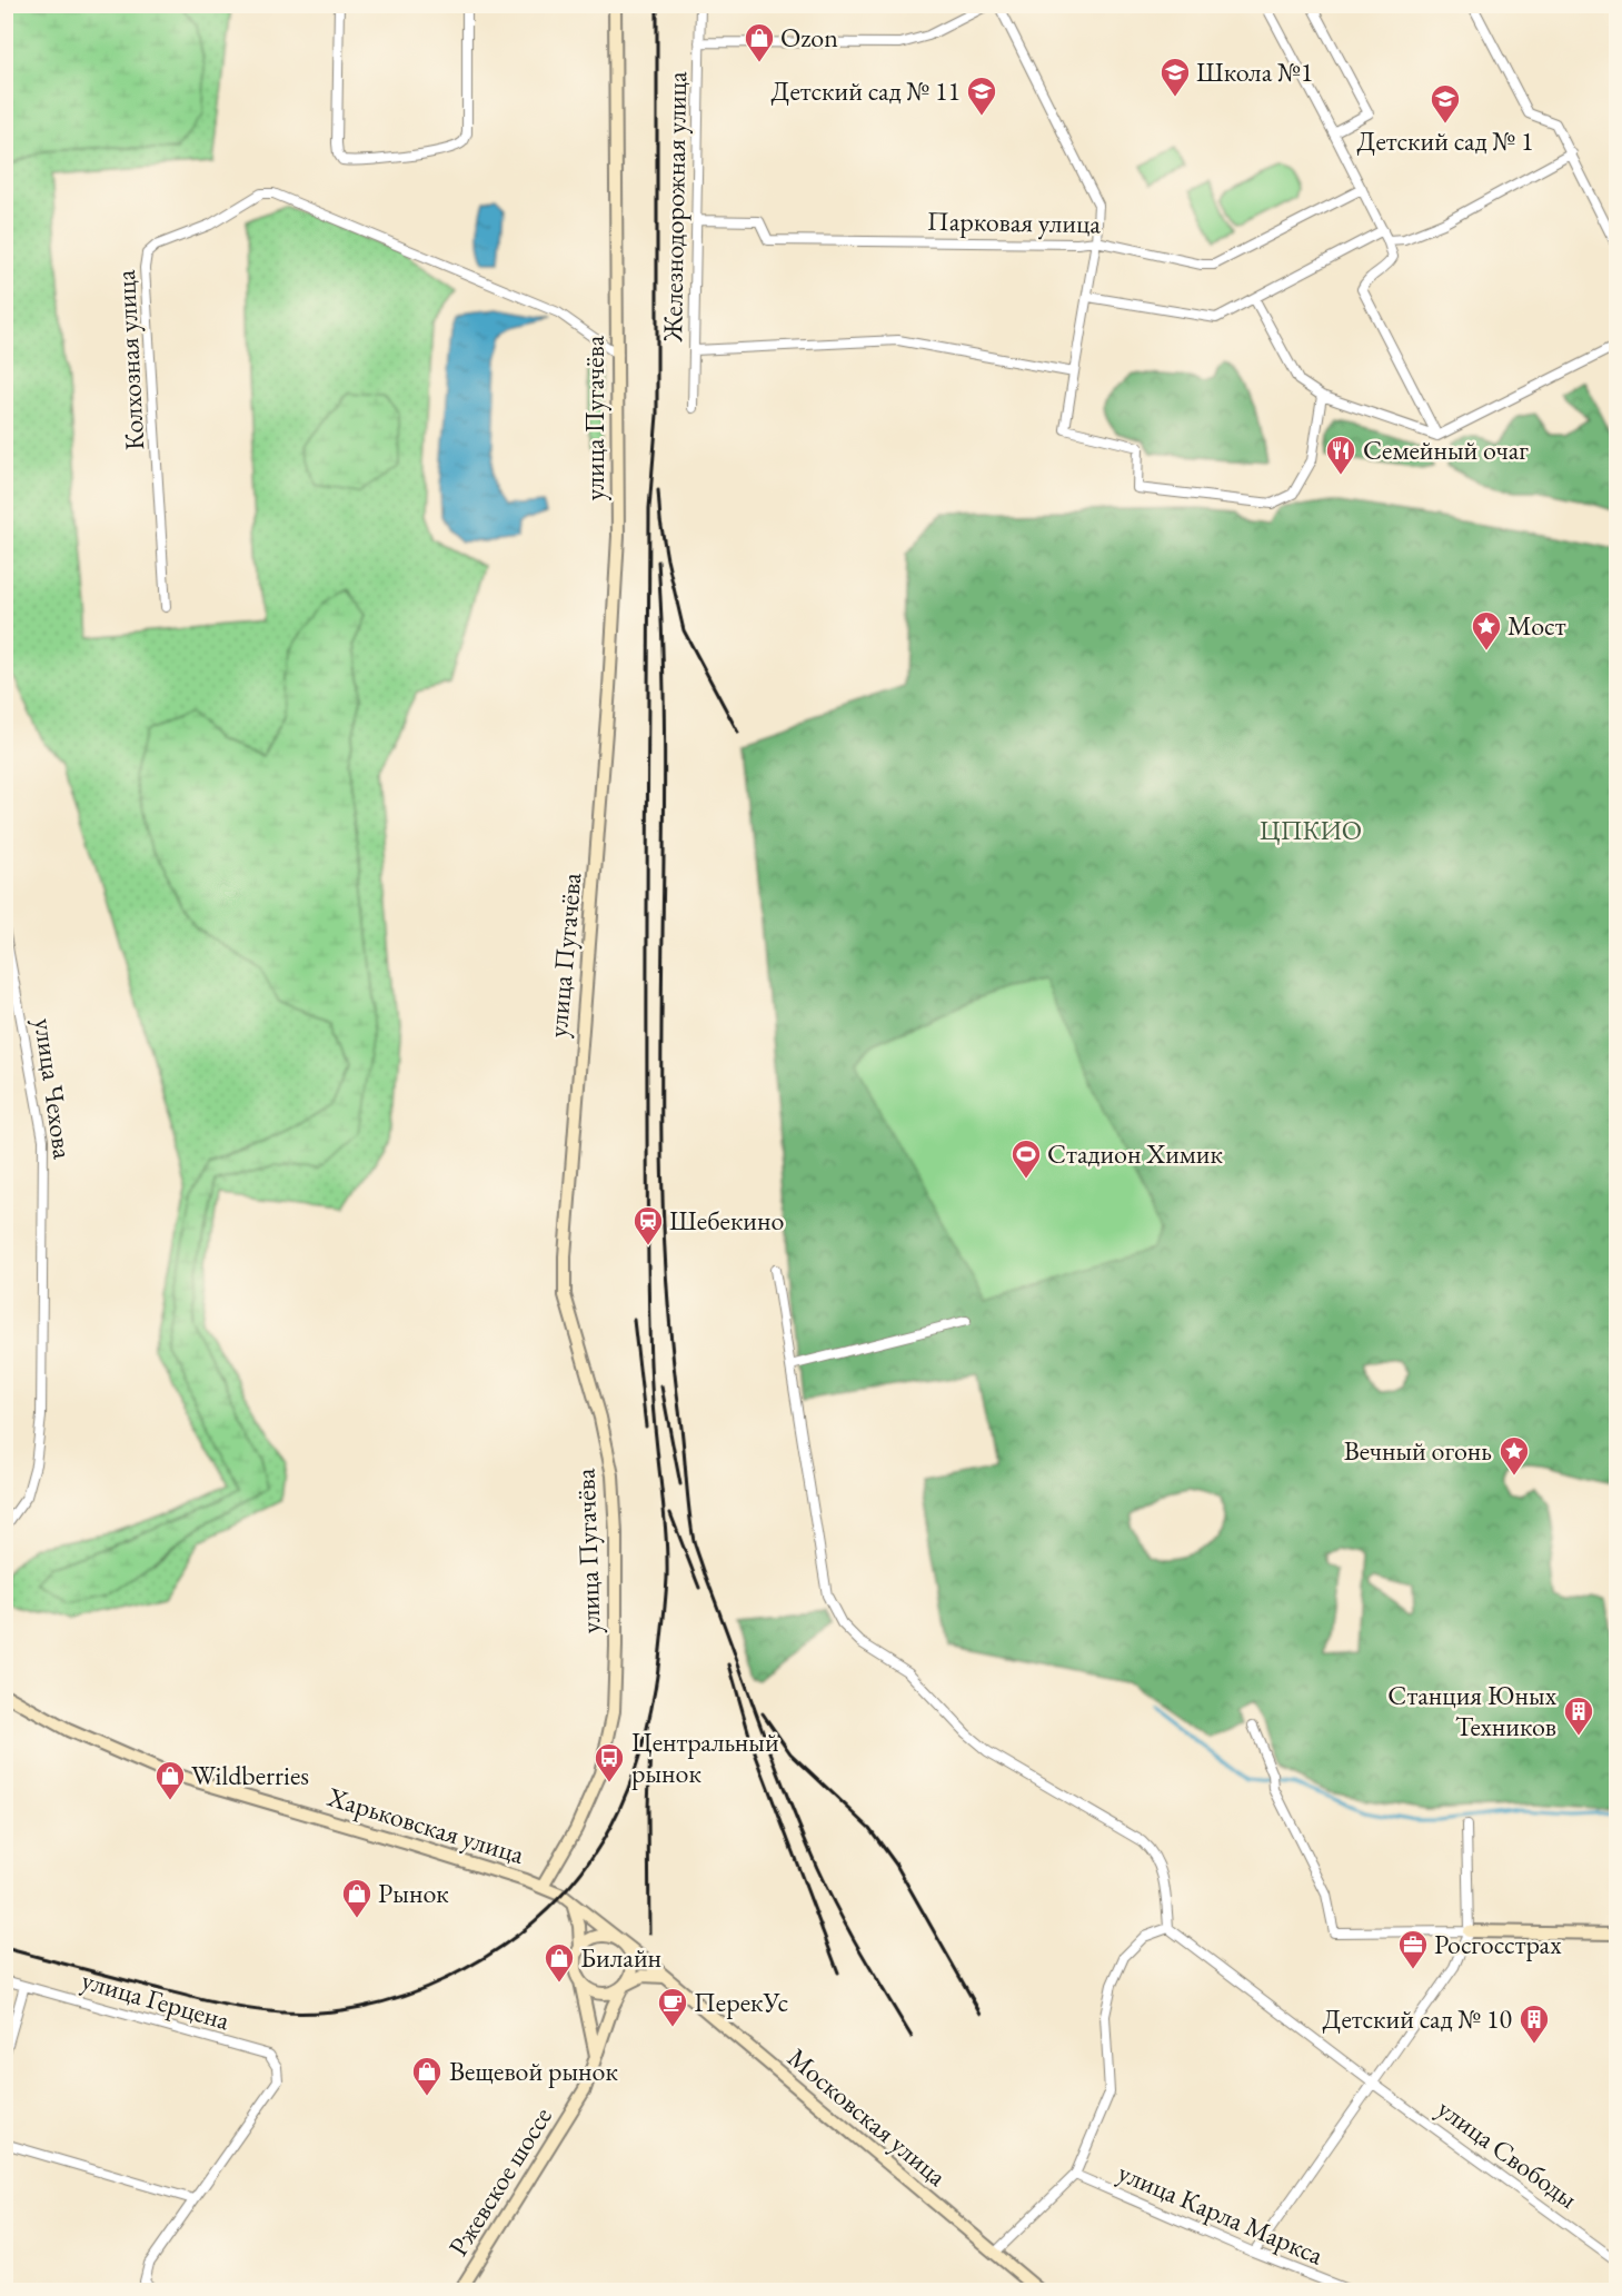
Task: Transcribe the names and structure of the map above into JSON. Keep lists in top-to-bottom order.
{
  "streets": {
    "street": [
      "Железнодорожная улица",
      "Парковая улица",
      "Колхозная улица",
      "улица Пугачёва",
      "улица Чехова",
      "Харьковская улица",
      "улица Герцена",
      "Московская улица",
      "улица Свободы",
      "Ржевское шоссе",
      "улица Карла Маркса"
    ]
  },
  "crossings": [
    ["Железнодорожная улица", "Парковая улица"],
    ["Колхозная улица", "улица Пугачёва"],
    ["улица Пугачёва", "Харьковская улица"],
    ["Харьковская улица", "Московская улица"],
    ["Харьковская улица", "Ржевское шоссе"],
    ["Московская улица", "Ржевское шоссе"]
  ],
  "parks": ["ЦПКИО"],
  "places": {
    "shop": [
      "Ozon",
      "Wildberries",
      "Рынок",
      "Билайн",
      "Вещевой рынок"
    ],
    "school or university": ["Школа №1", "Детский сад № 11", "Детский сад № 1"],
    "restaurant": ["Семейный очаг"],
    "place": ["Мост", "Вечный огонь"],
    "sports": ["Стадион Химик"],
    "station": ["Шебекино"],
    "building": ["Станция Юных Техников", "Детский сад № 10"],
    "bus stop": ["Центральный рынок"],
    "office": ["Росгосстрах"],
    "cafe": ["ПерекУс"]
  }
}
